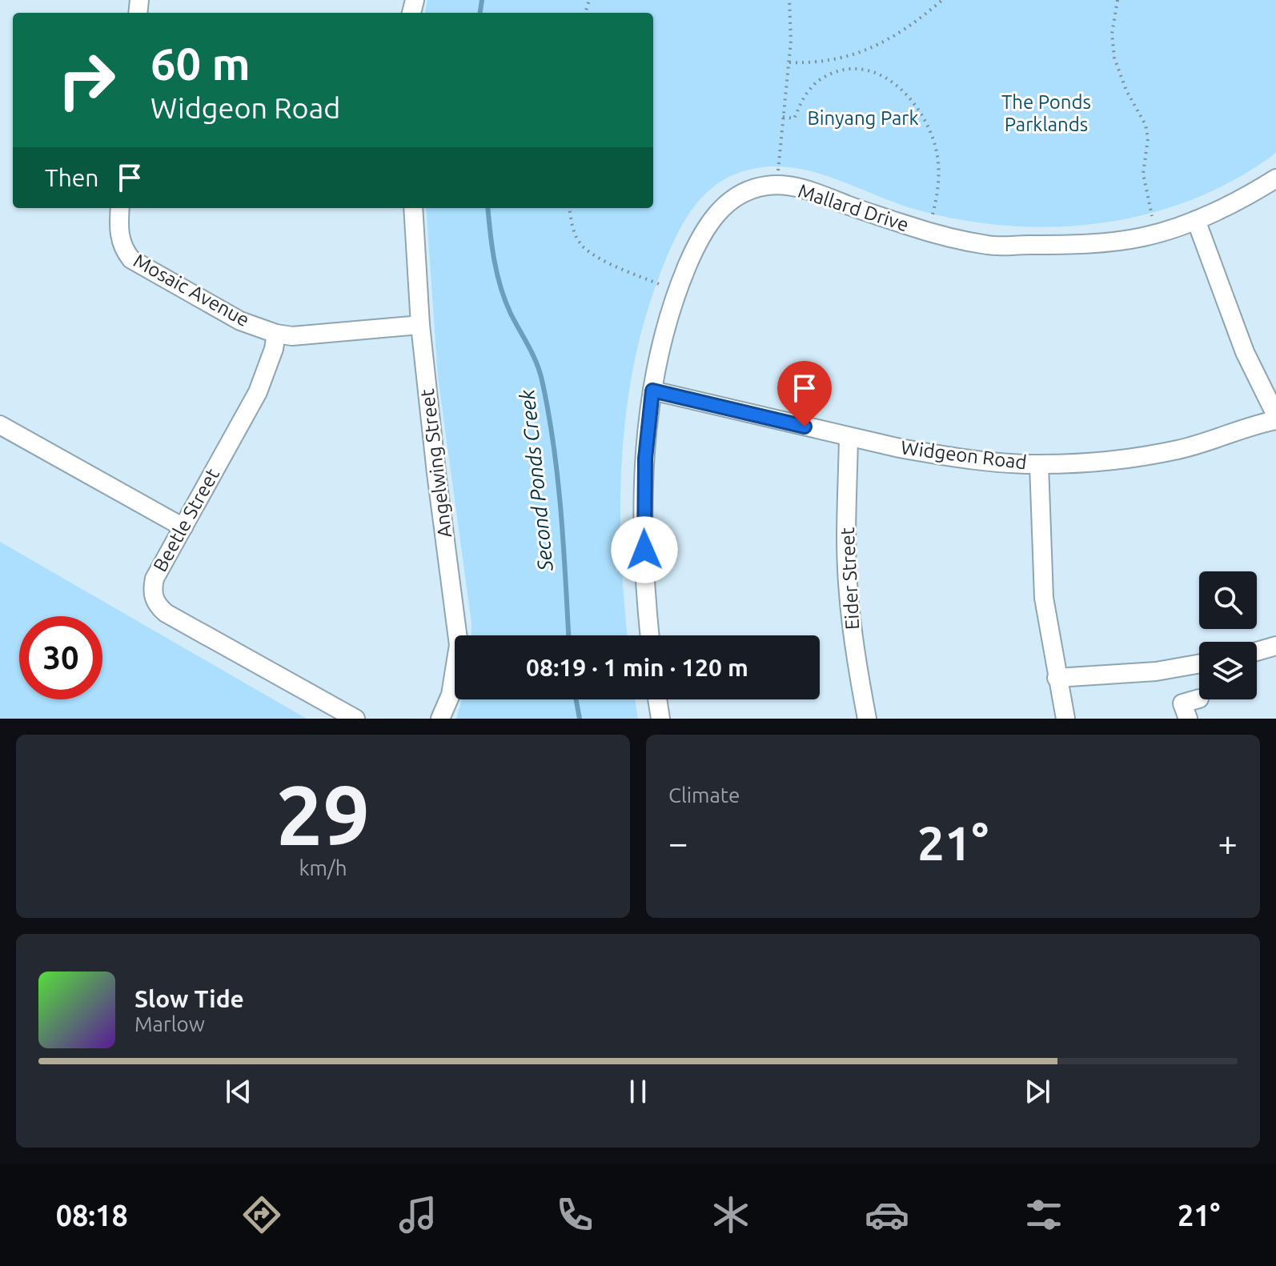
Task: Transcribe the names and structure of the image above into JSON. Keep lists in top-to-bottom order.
{
  "streets": {
    "street": [
      "Mallard Drive",
      "Mosaic Avenue",
      "Widgeon Road",
      "Angelwing Street",
      "Beetle Street",
      "Eider Street"
    ]
  },
  "crossings": [
    ["Mallard Drive", "Widgeon Road"],
    ["Mosaic Avenue", "Angelwing Street"],
    ["Mosaic Avenue", "Beetle Street"],
    ["Widgeon Road", "Eider Street"]
  ],
  "water": ["Second Ponds Creek"],
  "parks": ["The Ponds Parklands", "Binyang Park"],
  "page": {
    "turn": ["60 m", "Widgeon Road"],
    "then": "Then",
    "limit": "30",
    "trip": "08:19 · 1 min · 120 m",
    "tile": [
      ["29", "km/h"],
      "Climate"
    ],
    "heat": ["−", "21°", "+"],
    "song": ["Slow Tide", "Marlow"],
    "tabs": ["08:18", "21°"]
  }
}
